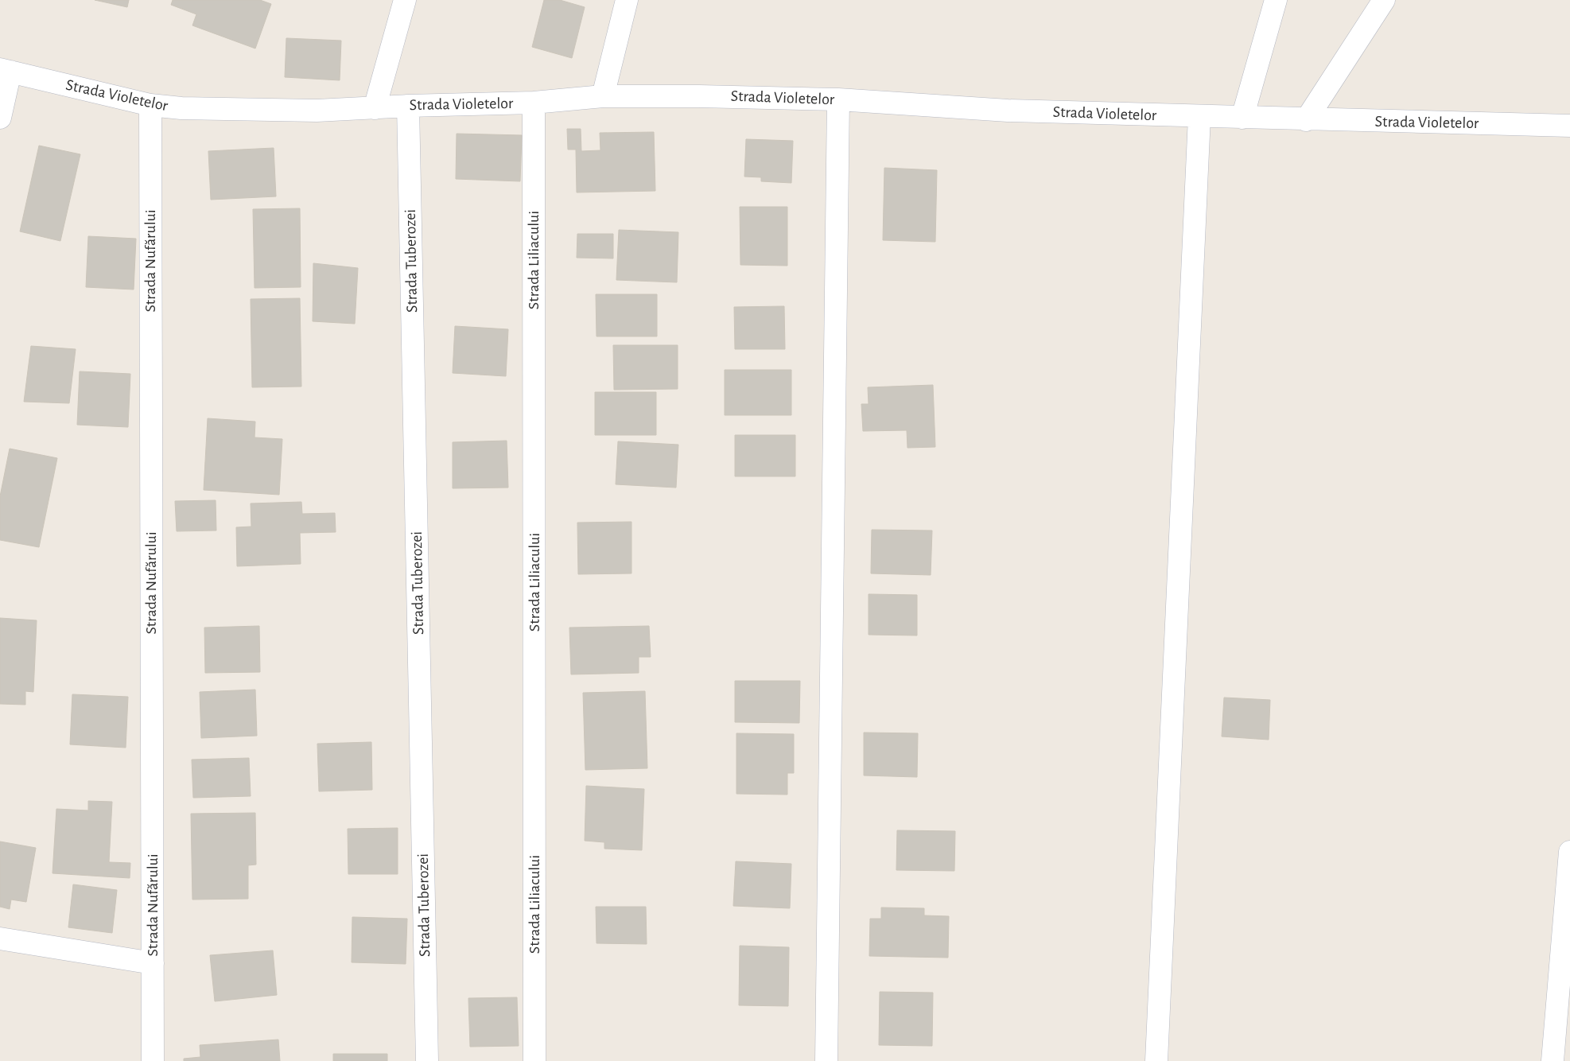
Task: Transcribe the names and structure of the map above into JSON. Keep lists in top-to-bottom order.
{
  "streets": {
    "street": [
      "Strada Violetelor",
      "Strada Liliacului",
      "Strada Nufărului",
      "Strada Tuberozei"
    ]
  },
  "crossings": [
    ["Strada Violetelor", "Strada Liliacului"],
    ["Strada Violetelor", "Strada Nufărului"],
    ["Strada Violetelor", "Strada Tuberozei"]
  ]
}
